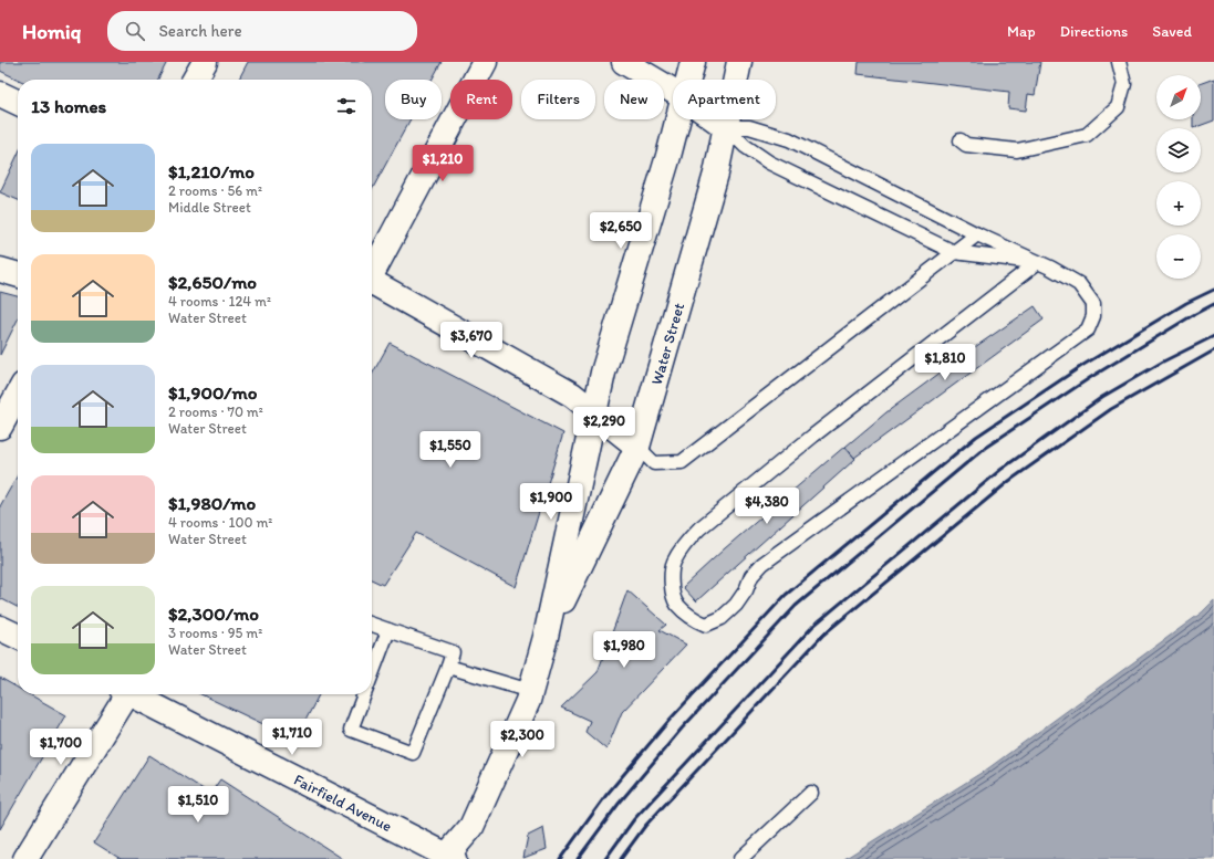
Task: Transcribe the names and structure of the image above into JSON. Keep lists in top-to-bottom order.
{
  "streets": {
    "main road": ["Water Street", "Fairfield Avenue"]
  },
  "crossings": [
    ["Water Street", "Fairfield Avenue"]
  ],
  "north": "top right",
  "page": {
    "header": "Homiq",
    "search": "Search here",
    "nav": ["Map", "Directions", "Saved"],
    "map_buttons": ["+", "−"],
    "chip": [
      "Buy",
      "Rent",
      "Filters",
      "New",
      "Apartment"
    ],
    "heading": "13 homes",
    "list": [
      {
        "name": "$1,210/mo",
        "note": "2 rooms · 56 m² · Middle Street"
      },
      {
        "name": "$2,650/mo",
        "note": "4 rooms · 124 m² · Water Street"
      },
      {
        "name": "$1,900/mo",
        "note": "2 rooms · 70 m² · Water Street"
      },
      {
        "name": "$1,980/mo",
        "note": "4 rooms · 100 m² · Water Street"
      },
      {
        "name": "$2,300/mo",
        "note": "3 rooms · 95 m² · Water Street"
      }
    ],
    "price": [
      "$1,210",
      "$2,650",
      "$3,670",
      "$1,810",
      "$2,290",
      "$1,550",
      "$1,900",
      "$4,380",
      "$1,980",
      "$1,710",
      "$2,300",
      "$1,700",
      "$1,510"
    ]
  }
}
